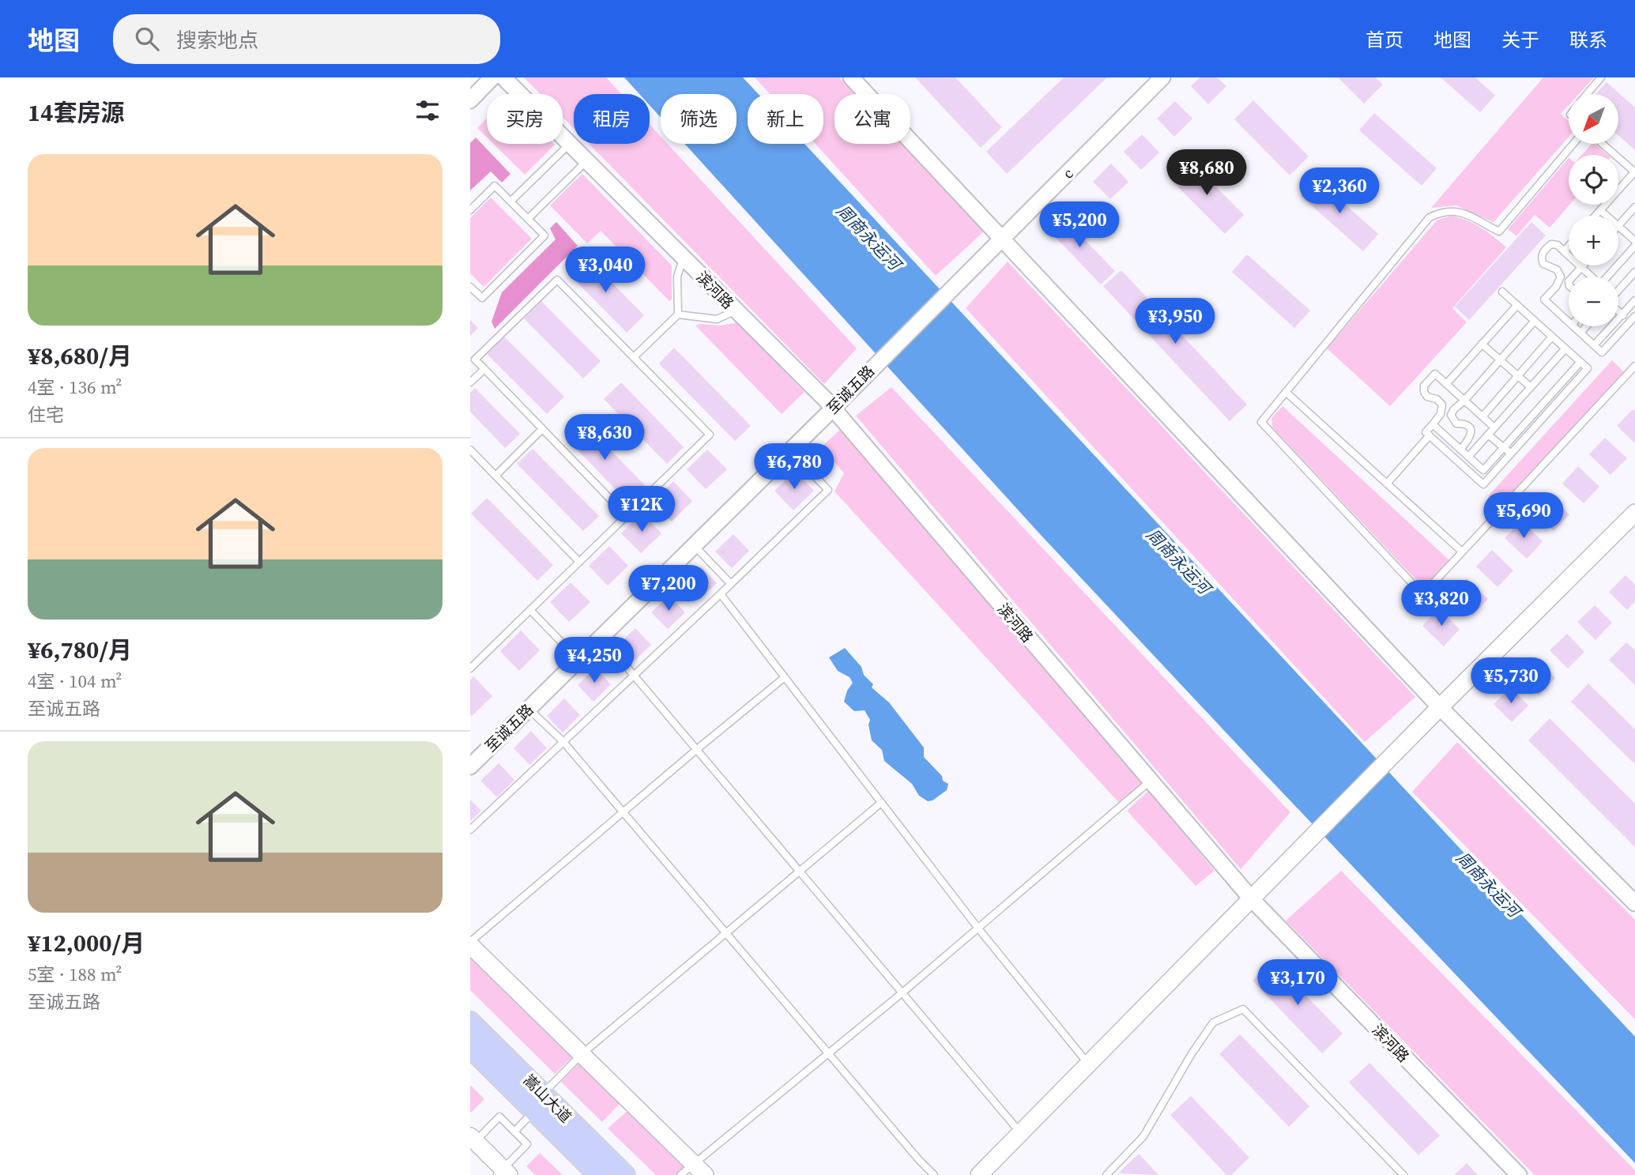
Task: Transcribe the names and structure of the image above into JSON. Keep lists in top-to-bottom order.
{
  "streets": {
    "main road": ["嵩山大道"],
    "street": ["c", "滨河路", "至诚五路"]
  },
  "crossings": [
    ["c", "至诚五路"],
    ["滨河路", "至诚五路"]
  ],
  "water": ["周商永运河"],
  "north": "bottom left",
  "page": {
    "header": "地图",
    "search": "搜索地点",
    "nav": [
      "首页",
      "地图",
      "关于",
      "联系"
    ],
    "heading": "14套房源",
    "map_buttons": ["+", "−"],
    "chip": [
      "买房",
      "租房",
      "筛选",
      "新上",
      "公寓"
    ],
    "list": [
      {
        "name": "¥8,680/月",
        "note": "4室 · 136 m² · 住宅"
      },
      {
        "name": "¥6,780/月",
        "note": "4室 · 104 m² · 至诚五路"
      },
      {
        "name": "¥12,000/月",
        "note": "5室 · 188 m² · 至诚五路"
      }
    ],
    "price": [
      "¥8,680",
      "¥2,360",
      "¥5,200",
      "¥3,040",
      "¥3,950",
      "¥8,630",
      "¥6,780",
      "¥12K",
      "¥5,690",
      "¥7,200",
      "¥3,820",
      "¥4,250",
      "¥5,730",
      "¥3,170"
    ]
  }
}
